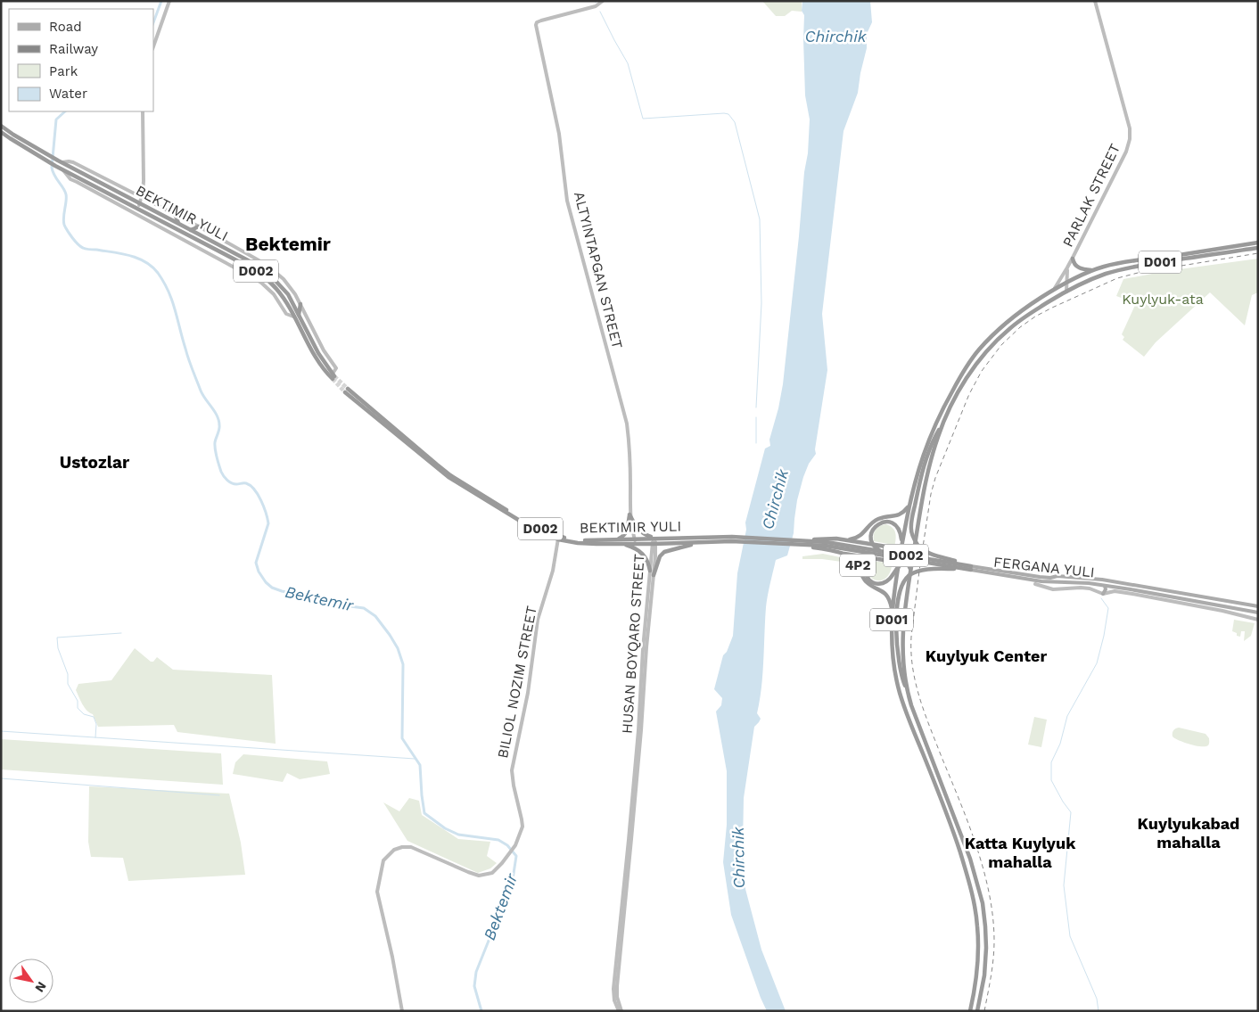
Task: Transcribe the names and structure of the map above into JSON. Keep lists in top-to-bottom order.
{
  "streets": {
    "highway": [
      "BEKTIMIR YULI",
      "D001",
      "D002",
      "4P2",
      "FERGANA YULI"
    ],
    "street": [
      "PARLAK STREET",
      "ALTYINTAPGAN STREET",
      "HUSAN BOYQARO STREET",
      "BILIOL NOZIM STREET"
    ]
  },
  "crossings": [
    ["PARLAK STREET", "D001"],
    ["BEKTIMIR YULI", "4P2"],
    ["BEKTIMIR YULI", "FERGANA YULI"],
    ["BEKTIMIR YULI", "HUSAN BOYQARO STREET"],
    ["BEKTIMIR YULI", "BILIOL NOZIM STREET"],
    ["D001", "4P2"],
    ["4P2", "FERGANA YULI"]
  ],
  "districts": [
    "Bektemir",
    "Ustozlar",
    "Kuylyuk Center",
    "Kuylyukabad mahalla",
    "Katta Kuylyuk mahalla"
  ],
  "water": ["Chirchik", "Bektemir"],
  "parks": ["Kuylyuk-ata"],
  "legend": [
    "Road",
    "Railway",
    "Park",
    "Water"
  ],
  "north": "bottom right"
}
